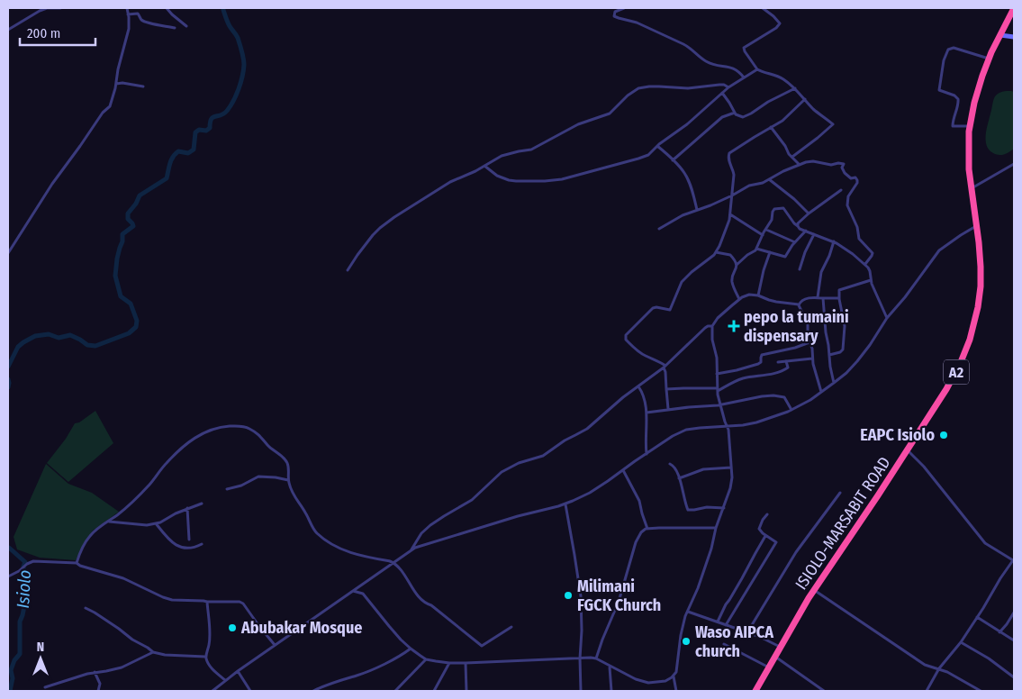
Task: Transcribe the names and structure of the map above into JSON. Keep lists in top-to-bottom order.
{
  "streets": {
    "highway": ["A2", "ISIOLO-MARSABIT ROAD"]
  },
  "water": ["Isiolo"],
  "places": {
    "health": ["pepo la tumaini dispensary"],
    "other": [
      "EAPC Isiolo",
      "Milimani FGCK Church",
      "Abubakar Mosque",
      "Waso AIPCA church"
    ]
  },
  "scale_bar": "200 m",
  "north": "top"
}
